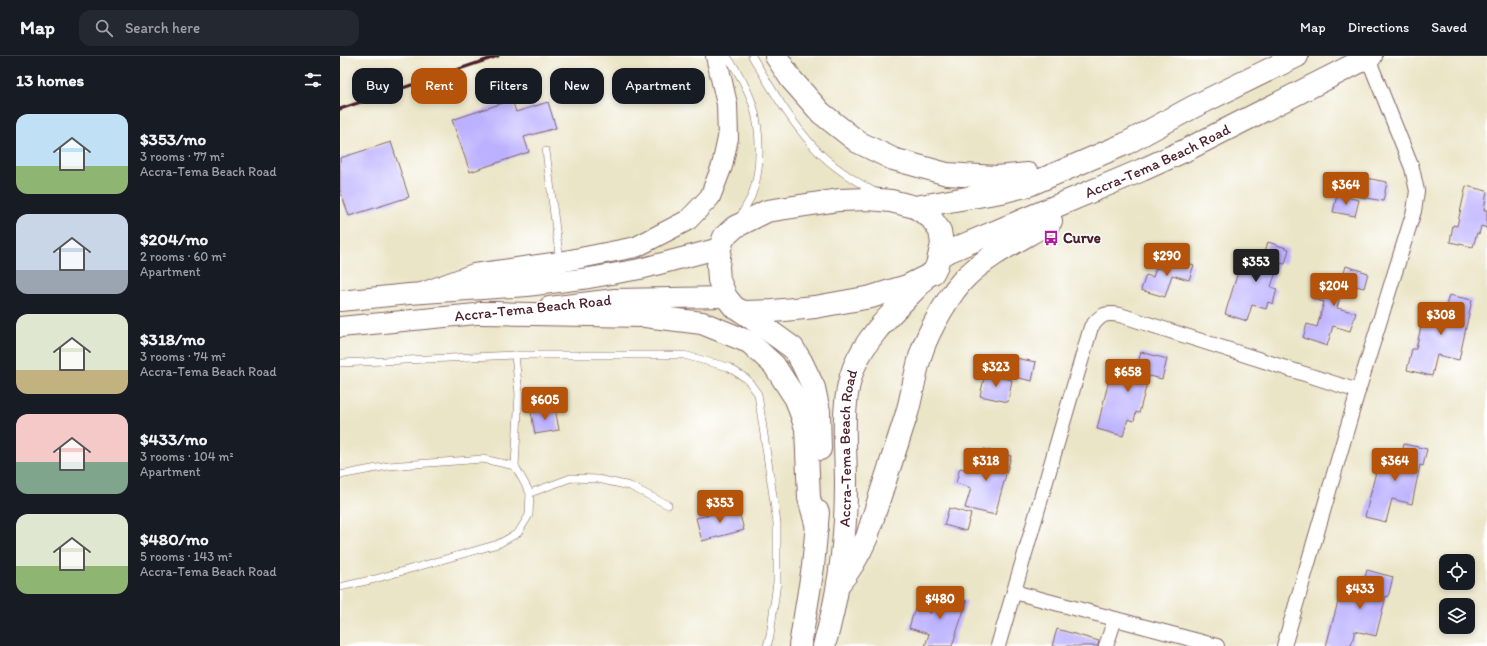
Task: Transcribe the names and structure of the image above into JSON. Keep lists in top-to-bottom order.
{
  "streets": {
    "main road": ["Accra-Tema Beach Road"]
  },
  "places": {
    "bus stop": ["Curve"]
  },
  "page": {
    "header": "Map",
    "search": "Search here",
    "nav": ["Map", "Directions", "Saved"],
    "heading": "13 homes",
    "chip": [
      "Buy",
      "Rent",
      "Filters",
      "New",
      "Apartment"
    ],
    "list": [
      {
        "name": "$353/mo",
        "note": "3 rooms · 77 m² · Accra-Tema Beach Road"
      },
      {
        "name": "$204/mo",
        "note": "2 rooms · 60 m² · Apartment"
      },
      {
        "name": "$318/mo",
        "note": "3 rooms · 74 m² · Accra-Tema Beach Road"
      },
      {
        "name": "$433/mo",
        "note": "3 rooms · 104 m² · Apartment"
      },
      {
        "name": "$480/mo",
        "note": "5 rooms · 143 m² · Accra-Tema Beach Road"
      }
    ],
    "price": [
      "$364",
      "$290",
      "$353",
      "$204",
      "$308",
      "$323",
      "$658",
      "$605",
      "$318",
      "$364",
      "$353",
      "$433",
      "$480"
    ]
  }
}
